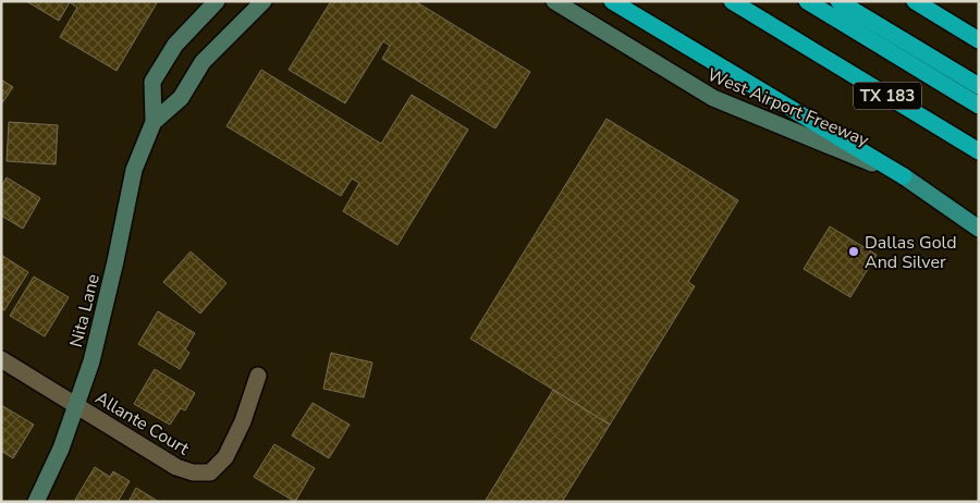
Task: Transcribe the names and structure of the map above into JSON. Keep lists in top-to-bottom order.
{
  "streets": {
    "highway": ["TX 183"],
    "main road": ["West Airport Freeway"],
    "street": ["Nita Lane", "Allante Court"]
  },
  "crossings": [
    ["Nita Lane", "Allante Court"]
  ],
  "places": ["Dallas Gold And Silver"]
}
